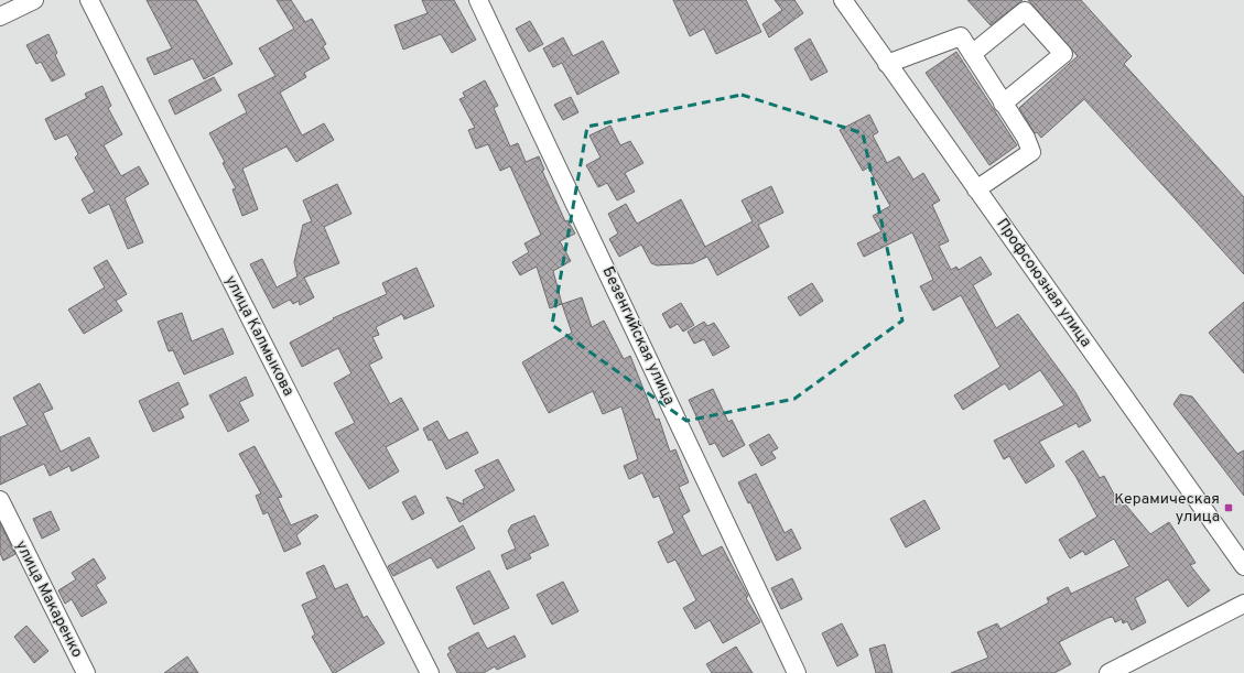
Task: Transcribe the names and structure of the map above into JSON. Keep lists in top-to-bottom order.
{
  "streets": {
    "street": [
      "Профсоюзная улица",
      "улица Калмыкова",
      "Безенгийская улица",
      "улица Макаренко"
    ]
  },
  "places": {
    "transit": ["Керамическая улица"]
  }
}
